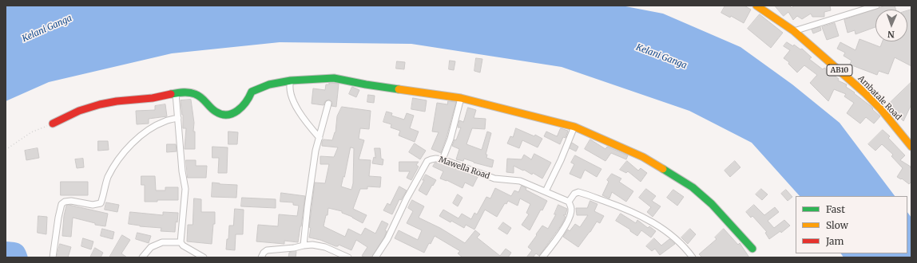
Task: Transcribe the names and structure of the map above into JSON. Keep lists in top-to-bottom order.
{
  "streets": {
    "street": ["AB10", "Ambatale Road", "Mawella Road"]
  },
  "water": ["Kelani Ganga"],
  "legend": ["Fast", "Slow", "Jam"],
  "north": "bottom"
}
